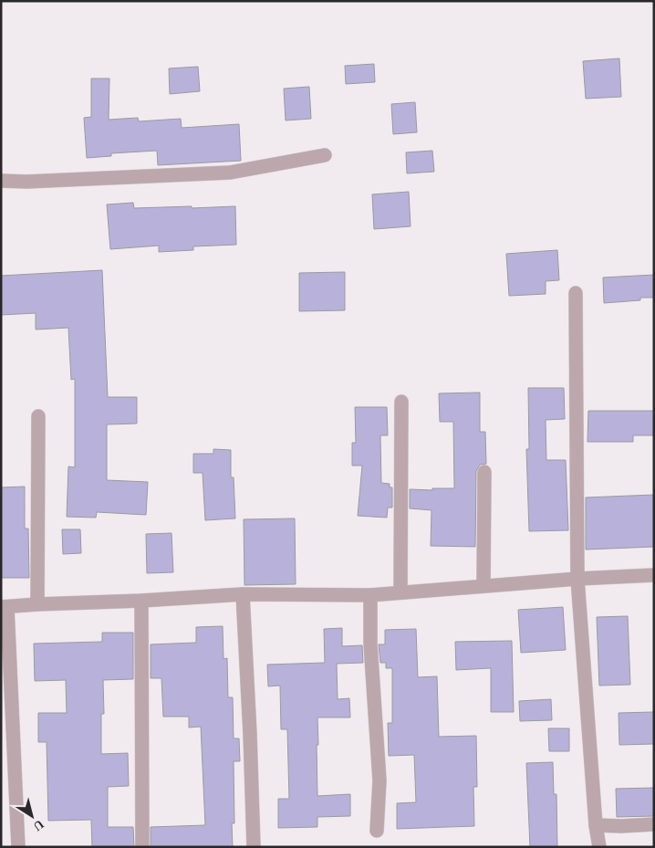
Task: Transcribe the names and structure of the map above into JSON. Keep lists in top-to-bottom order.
{
  "north": "bottom right"
}
